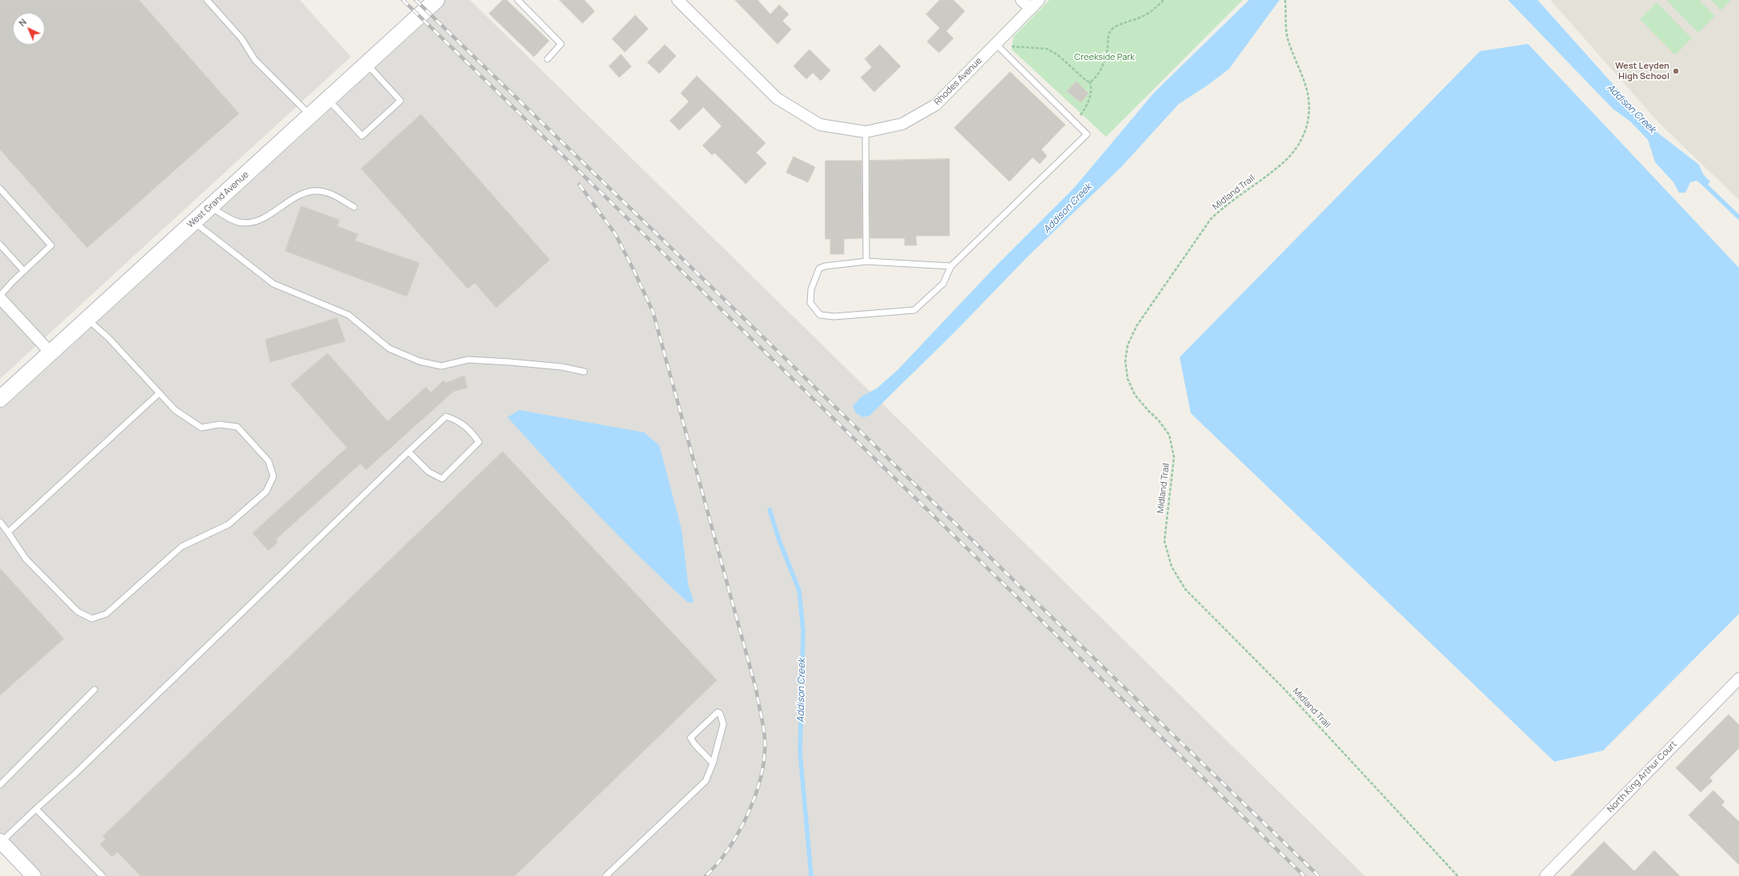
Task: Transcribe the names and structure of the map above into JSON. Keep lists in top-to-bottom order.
{
  "streets": {
    "main road": ["West Grand Avenue"],
    "street": ["Rhodes Avenue", "North King Arthur Court"],
    "path": ["Midland Trail"]
  },
  "water": ["Addison Creek"],
  "parks": ["Creekside Park"],
  "places": ["West Leyden High School"],
  "north": "top left"
}
